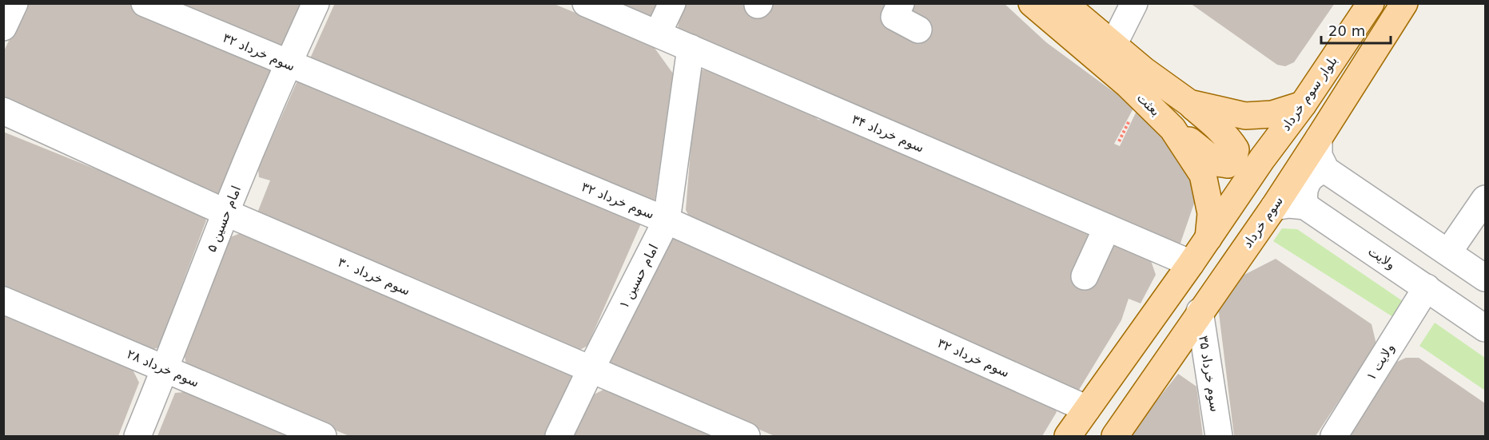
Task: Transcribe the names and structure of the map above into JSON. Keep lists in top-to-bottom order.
{
  "streets": {
    "main road": ["بلوار سوم خرداد", "بعثت", "سوم خرداد"],
    "street": [
      "سوم خرداد ۳۲",
      "سوم خرداد ۳۴",
      "امام حسین ۵",
      "ولایت",
      "سوم خرداد ۳۰",
      "امام حسین ۱",
      "ولایت ۱",
      "سوم خرداد ۲۸",
      "سوم خرداد ۳۵"
    ]
  },
  "crossings": [
    ["سوم خرداد ۳۲", "امام حسین ۵"],
    ["سوم خرداد ۳۲", "امام حسین ۱"],
    ["بلوار سوم خرداد", "بعثت"],
    ["سوم خرداد ۳۴", "امام حسین ۱"],
    ["امام حسین ۵", "سوم خرداد ۳۰"],
    ["امام حسین ۵", "سوم خرداد ۲۸"],
    ["سوم خرداد", "سوم خرداد ۳۵"],
    ["ولایت", "ولایت ۱"],
    ["سوم خرداد ۳۰", "امام حسین ۱"]
  ],
  "scale_bar": "20 m"
}
